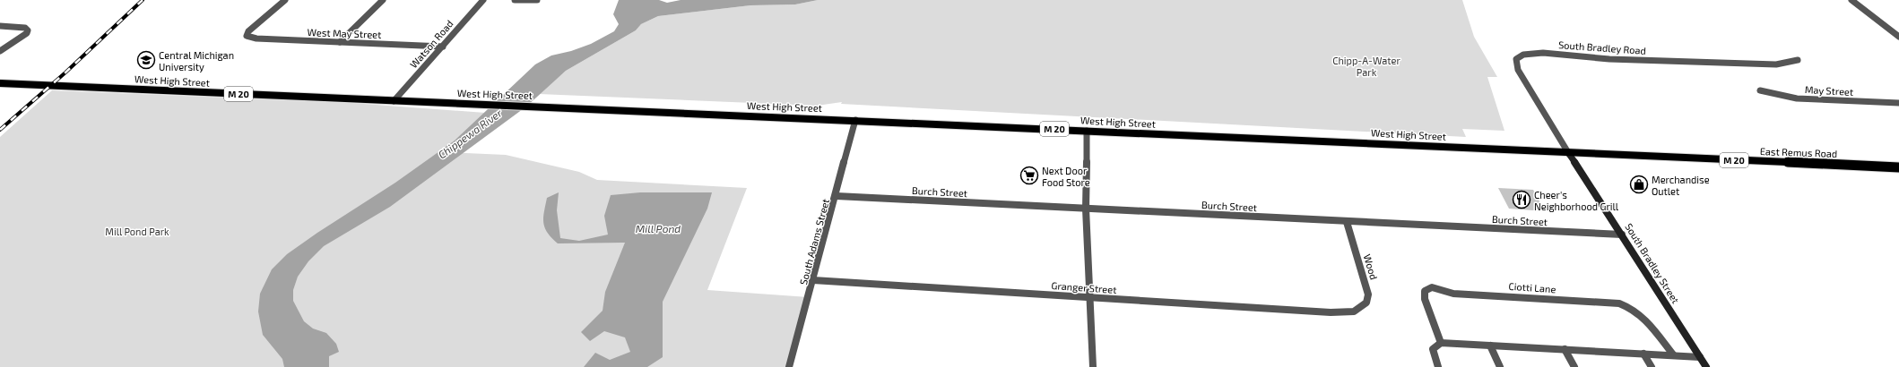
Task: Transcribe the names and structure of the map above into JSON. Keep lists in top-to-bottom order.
{
  "streets": {
    "main road": ["West High Street", "M 20", "East Remus Road"],
    "street": [
      "West May Street",
      "Watson Road",
      "South Bradley Road",
      "May Street",
      "Burch Street",
      "South Adams Street",
      "South Bradley Street",
      "Wood",
      "Granger Street",
      "Ciotti Lane"
    ]
  },
  "crossings": [
    ["West May Street", "Watson Road"],
    ["Watson Road", "West High Street"],
    ["South Bradley Road", "West High Street"],
    ["South Bradley Road", "East Remus Road"],
    ["South Bradley Road", "South Bradley Street"],
    ["West High Street", "East Remus Road"],
    ["West High Street", "South Adams Street"],
    ["West High Street", "South Bradley Street"],
    ["East Remus Road", "South Bradley Street"],
    ["Burch Street", "South Adams Street"],
    ["Burch Street", "South Bradley Street"],
    ["Burch Street", "Wood"],
    ["South Adams Street", "Granger Street"],
    ["Wood", "Granger Street"]
  ],
  "water": ["Chippewa River", "Mill Pond"],
  "parks": ["Chipp-A-Water Park", "Mill Pond Park"],
  "places": {
    "school or university": ["Central Michigan University"],
    "supermarket": ["Next Door Food Store"],
    "shop": ["Merchandise Outlet"],
    "restaurant": ["Cheer's Neighborhood Grill"]
  }
}
